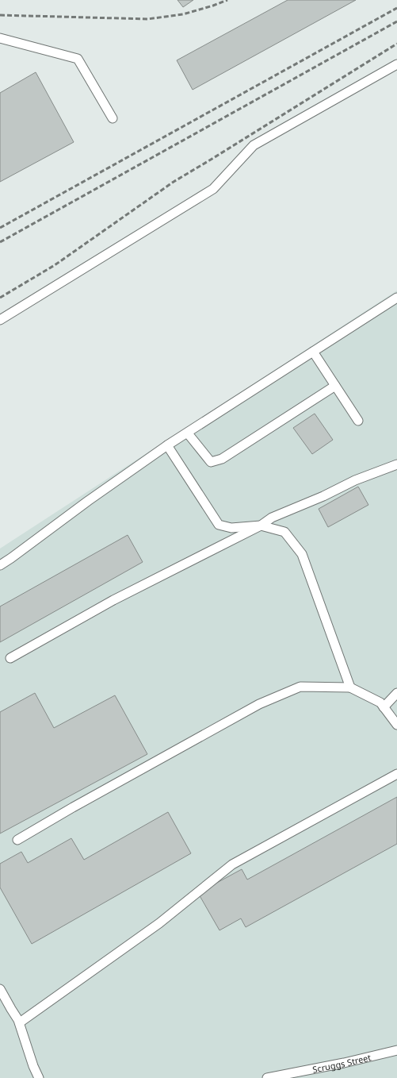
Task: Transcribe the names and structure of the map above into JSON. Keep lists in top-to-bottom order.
{
  "streets": {
    "lane": ["Scruggs Street"]
  }
}
